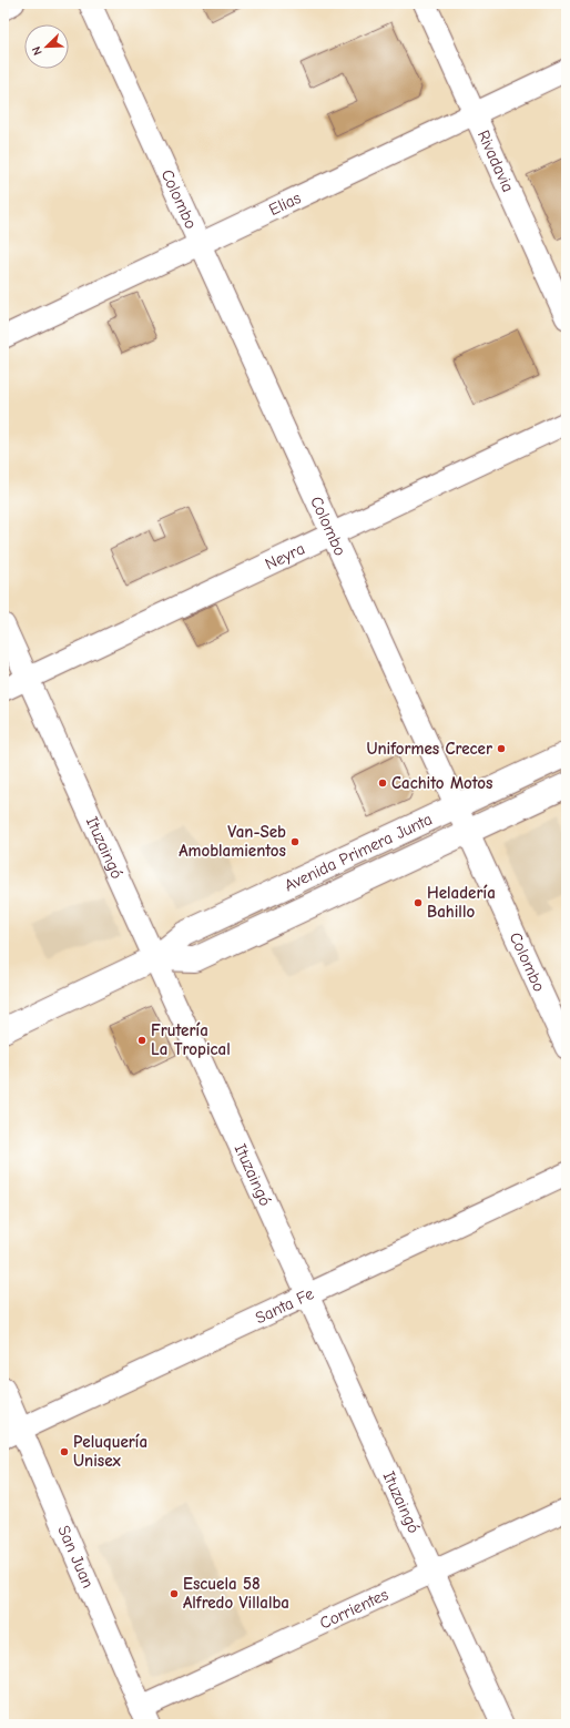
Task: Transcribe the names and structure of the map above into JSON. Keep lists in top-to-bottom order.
{
  "streets": {
    "main road": ["Avenida Primera Junta"],
    "street": [
      "Rivadavia",
      "Colombo",
      "Elias",
      "Neyra",
      "Ituzaingó",
      "Santa Fe",
      "San Juan",
      "Corrientes"
    ]
  },
  "crossings": [
    ["Rivadavia", "Elias"],
    ["Colombo", "Elias"],
    ["Colombo", "Neyra"],
    ["Colombo", "Avenida Primera Junta"],
    ["Neyra", "Ituzaingó"],
    ["Ituzaingó", "Avenida Primera Junta"],
    ["Ituzaingó", "Santa Fe"],
    ["Ituzaingó", "Corrientes"],
    ["Santa Fe", "San Juan"],
    ["San Juan", "Corrientes"]
  ],
  "places": [
    "Uniformes Crecer",
    "Cachito Motos",
    "Van-Seb Amoblamientos",
    "Heladería Bahillo",
    "Frutería La Tropical",
    "Peluquería Unisex",
    "Escuela 58 Alfredo Villalba"
  ],
  "north": "bottom left"
}
